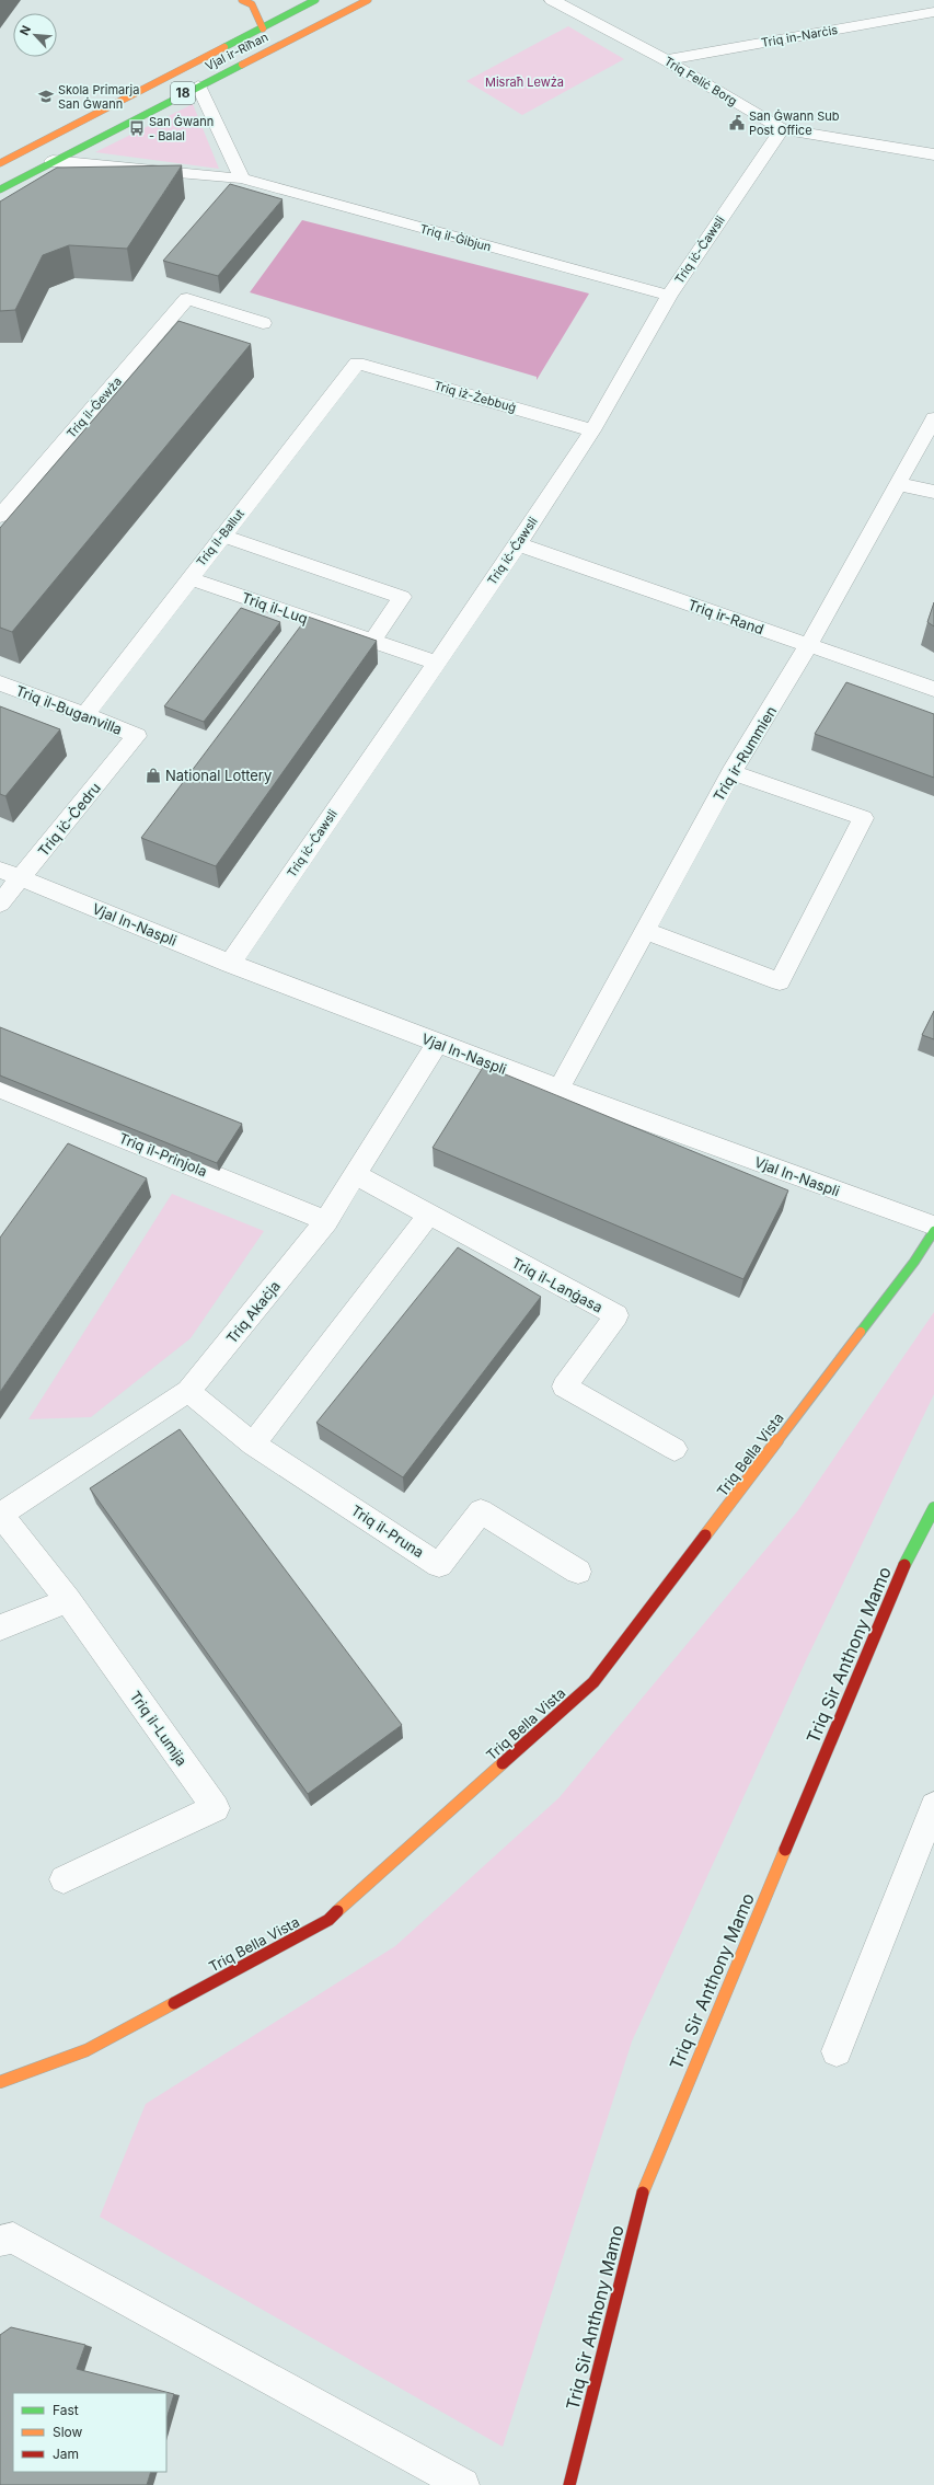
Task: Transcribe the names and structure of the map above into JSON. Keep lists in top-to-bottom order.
{
  "streets": {
    "main road": [
      "Vjal ir-Riħan",
      "18",
      "Triq Bella Vista",
      "Triq Sir Anthony Mamo"
    ],
    "street": [
      "Triq in-Narċis",
      "Triq Feliċ Borg",
      "Triq il-Ġibjun",
      "Triq iċ-Ċawsli",
      "Triq iż-Żebbuġ",
      "Triq il-Ġewża",
      "Triq il-Ballut",
      "Triq il-Luq",
      "Triq ir-Rand",
      "Triq il-Buganvilla",
      "Triq ir-Rummien",
      "Triq iċ-Ċedru",
      "Vjal In-Naspli",
      "Triq il-Prinjola",
      "Triq il-Lanġasa",
      "Triq Akaċja",
      "Triq il-Pruna",
      "Triq il-Lumija"
    ]
  },
  "crossings": [
    ["Triq in-Narċis", "Triq Feliċ Borg"],
    ["Vjal ir-Riħan", "Triq il-Ġibjun"],
    ["Triq Feliċ Borg", "Triq iċ-Ċawsli"],
    ["Triq il-Ġibjun", "Triq iċ-Ċawsli"],
    ["Triq iċ-Ċawsli", "Triq iż-Żebbuġ"],
    ["Triq iċ-Ċawsli", "Triq il-Luq"],
    ["Triq iċ-Ċawsli", "Triq ir-Rand"],
    ["Triq iċ-Ċawsli", "Vjal In-Naspli"],
    ["Triq iż-Żebbuġ", "Triq il-Ballut"],
    ["Triq il-Ballut", "Triq il-Luq"],
    ["Triq il-Ballut", "Triq il-Buganvilla"],
    ["Triq ir-Rand", "Triq ir-Rummien"],
    ["Triq il-Buganvilla", "Triq iċ-Ċedru"],
    ["Triq ir-Rummien", "Vjal In-Naspli"],
    ["Triq iċ-Ċedru", "Vjal In-Naspli"],
    ["Vjal In-Naspli", "Triq Akaċja"],
    ["Triq il-Prinjola", "Triq Akaċja"],
    ["Triq il-Lanġasa", "Triq Akaċja"],
    ["Triq Akaċja", "Triq il-Pruna"],
    ["Triq Akaċja", "Triq il-Lumija"]
  ],
  "parks": ["Misraħ Lewża"],
  "places": {
    "school or university": ["Skola Primarja San Ġwann"],
    "public building": ["San Ġwann Sub Post Office"],
    "bus stop": ["San Ġwann - Balal"],
    "shop": ["National Lottery"]
  },
  "legend": ["Fast", "Slow", "Jam"],
  "north": "top left"
}
